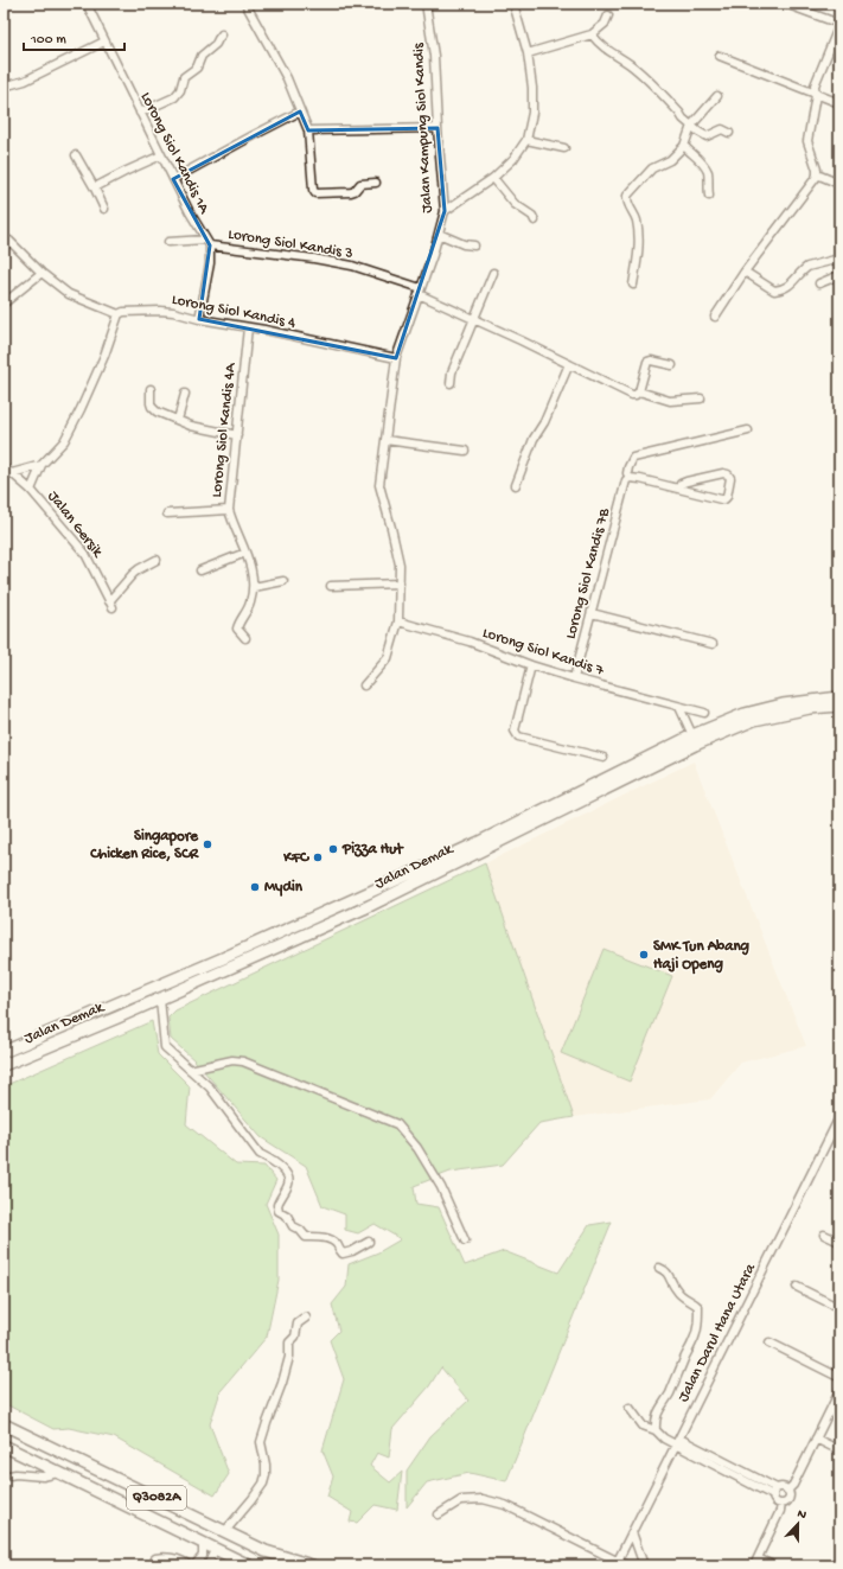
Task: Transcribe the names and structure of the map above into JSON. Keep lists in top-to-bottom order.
{
  "streets": {
    "highway": ["Jalan Demak", "Q3082A"],
    "street": [
      "Jalan Kampung Siol Kandis",
      "Lorong Siol Kandis 1A",
      "Lorong Siol Kandis 3",
      "Lorong Siol Kandis 4",
      "Lorong Siol Kandis 4A",
      "Jalan Gersik",
      "Lorong Siol Kandis 7B",
      "Lorong Siol Kandis 7",
      "Jalan Darul Hana Utara"
    ]
  },
  "crossings": [
    ["Jalan Kampung Siol Kandis", "Lorong Siol Kandis 3"],
    ["Jalan Kampung Siol Kandis", "Lorong Siol Kandis 4"],
    ["Jalan Kampung Siol Kandis", "Lorong Siol Kandis 7"],
    ["Lorong Siol Kandis 1A", "Lorong Siol Kandis 3"],
    ["Lorong Siol Kandis 4", "Lorong Siol Kandis 4A"],
    ["Lorong Siol Kandis 7B", "Lorong Siol Kandis 7"]
  ],
  "places": [
    "Singapore Chicken Rice, SCR",
    "Pizza Hut",
    "KFC",
    "Mydin",
    "SMK Tun Abang Haji Openg"
  ],
  "scale_bar": "100 m",
  "north": "top"
}
